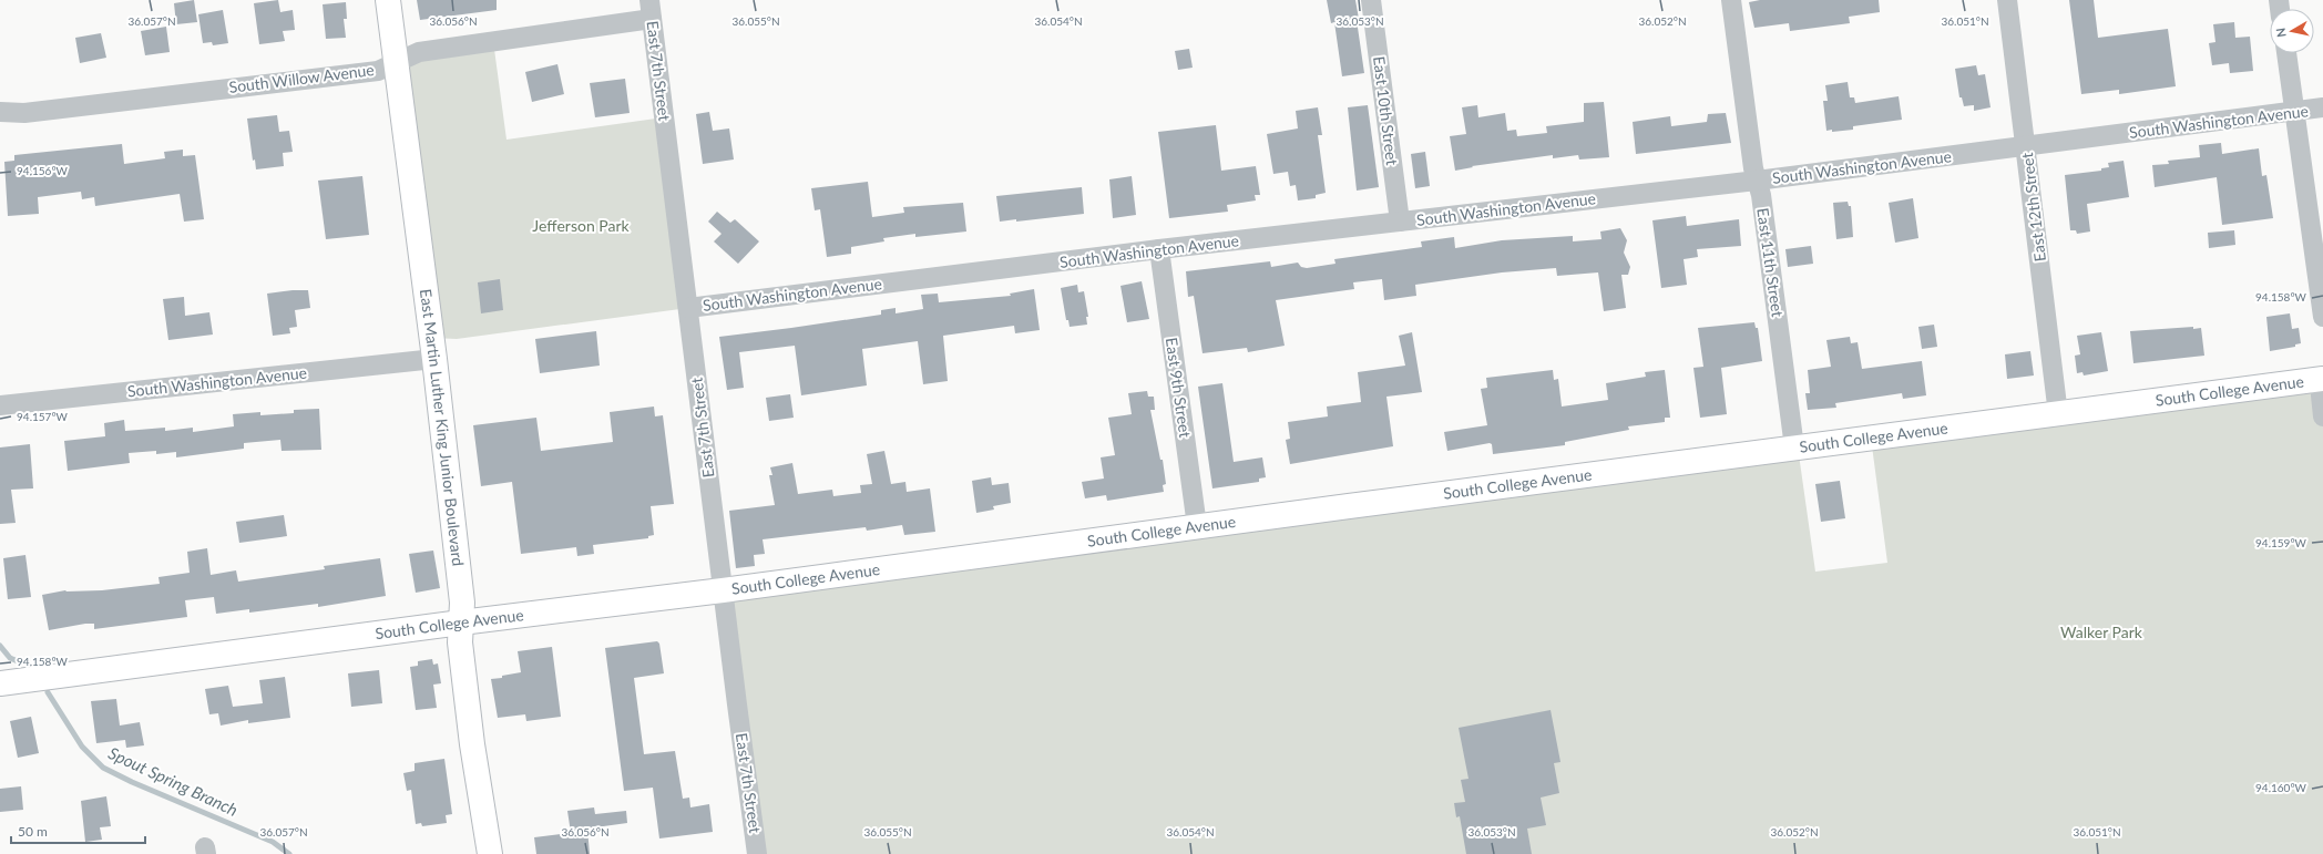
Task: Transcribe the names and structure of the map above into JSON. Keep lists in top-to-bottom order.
{
  "streets": {
    "street": [
      "East 7th Street",
      "South Willow Avenue",
      "East 10th Street",
      "South Washington Avenue",
      "East 12th Street",
      "East 11th Street",
      "East 9th Street",
      "South College Avenue",
      "East Martin Luther King Junior Boulevard"
    ]
  },
  "crossings": [
    ["East 7th Street", "South Willow Avenue"],
    ["East 7th Street", "South Washington Avenue"],
    ["East 7th Street", "South College Avenue"],
    ["South Willow Avenue", "East Martin Luther King Junior Boulevard"],
    ["East 10th Street", "South Washington Avenue"],
    ["South Washington Avenue", "East 12th Street"],
    ["South Washington Avenue", "East 11th Street"],
    ["South Washington Avenue", "East 9th Street"],
    ["South Washington Avenue", "East Martin Luther King Junior Boulevard"],
    ["East 12th Street", "South College Avenue"],
    ["East 11th Street", "South College Avenue"],
    ["East 9th Street", "South College Avenue"],
    ["South College Avenue", "East Martin Luther King Junior Boulevard"]
  ],
  "water": ["Spout Spring Branch"],
  "parks": ["Jefferson Park", "Walker Park"],
  "scale_bar": "50 m",
  "north": "left",
  "coordinates": [
    "36.057°N",
    "36.056°N",
    "36.055°N",
    "36.054°N",
    "36.053°N",
    "36.052°N",
    "36.051°N",
    "94.156°W",
    "94.158°W",
    "94.157°W",
    "94.159°W",
    "94.160°W"
  ]
}
